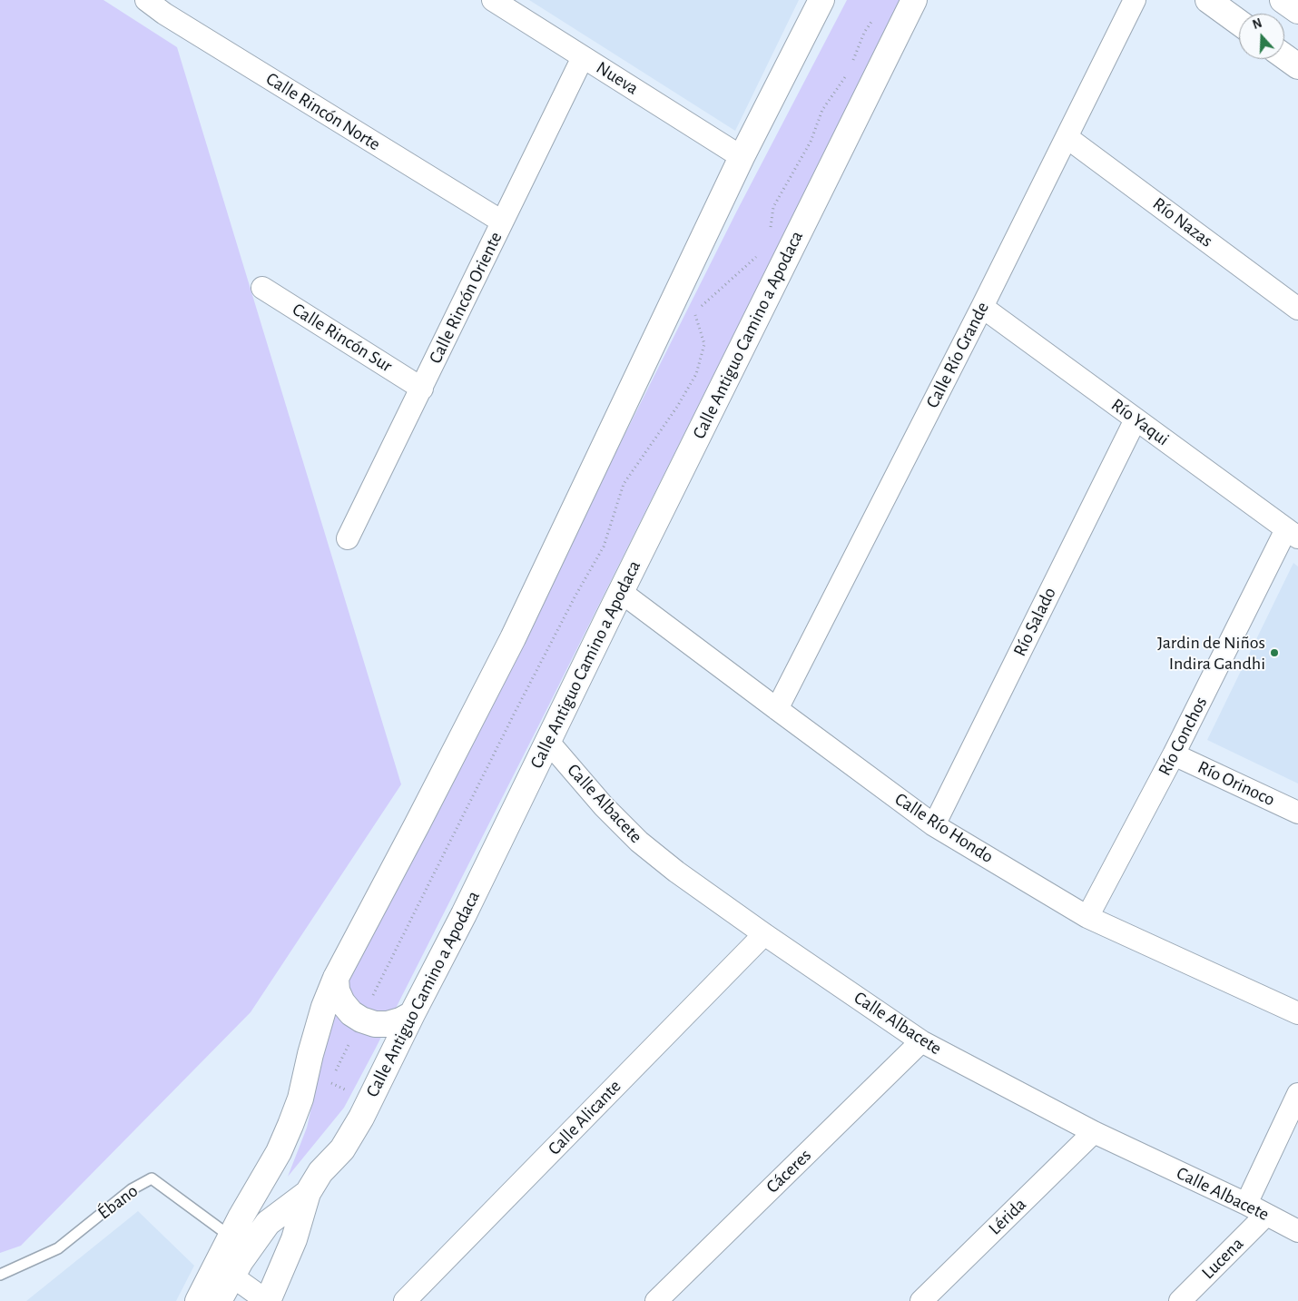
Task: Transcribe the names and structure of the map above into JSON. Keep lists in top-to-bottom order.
{
  "streets": {
    "street": [
      "Nueva",
      "Calle Rincón Norte",
      "Río Nazas",
      "Calle Rincón Oriente",
      "Calle Antiguo Camino a Apodaca",
      "Calle Rincón Sur",
      "Calle Río Grande",
      "Río Yaqui",
      "Río Salado",
      "Río Conchos",
      "Río Orinoco",
      "Calle Albacete",
      "Calle Río Hondo",
      "Calle Alicante",
      "Cáceres",
      "Lérida",
      "Lucena"
    ],
    "lane": ["Ébano"]
  },
  "crossings": [
    ["Nueva", "Calle Rincón Oriente"],
    ["Nueva", "Calle Antiguo Camino a Apodaca"],
    ["Calle Rincón Norte", "Calle Rincón Oriente"],
    ["Río Nazas", "Calle Río Grande"],
    ["Calle Rincón Oriente", "Calle Rincón Sur"],
    ["Calle Antiguo Camino a Apodaca", "Calle Albacete"],
    ["Calle Antiguo Camino a Apodaca", "Calle Río Hondo"],
    ["Calle Antiguo Camino a Apodaca", "Ébano"],
    ["Calle Río Grande", "Río Yaqui"],
    ["Calle Río Grande", "Calle Río Hondo"],
    ["Río Yaqui", "Río Salado"],
    ["Río Yaqui", "Río Conchos"],
    ["Río Salado", "Calle Río Hondo"],
    ["Río Conchos", "Río Orinoco"],
    ["Río Conchos", "Calle Río Hondo"],
    ["Calle Albacete", "Calle Alicante"],
    ["Calle Albacete", "Cáceres"],
    ["Calle Albacete", "Lérida"],
    ["Calle Albacete", "Lucena"]
  ],
  "places": ["Jardin de Niños Indira Gandhi"],
  "north": "top"
}
